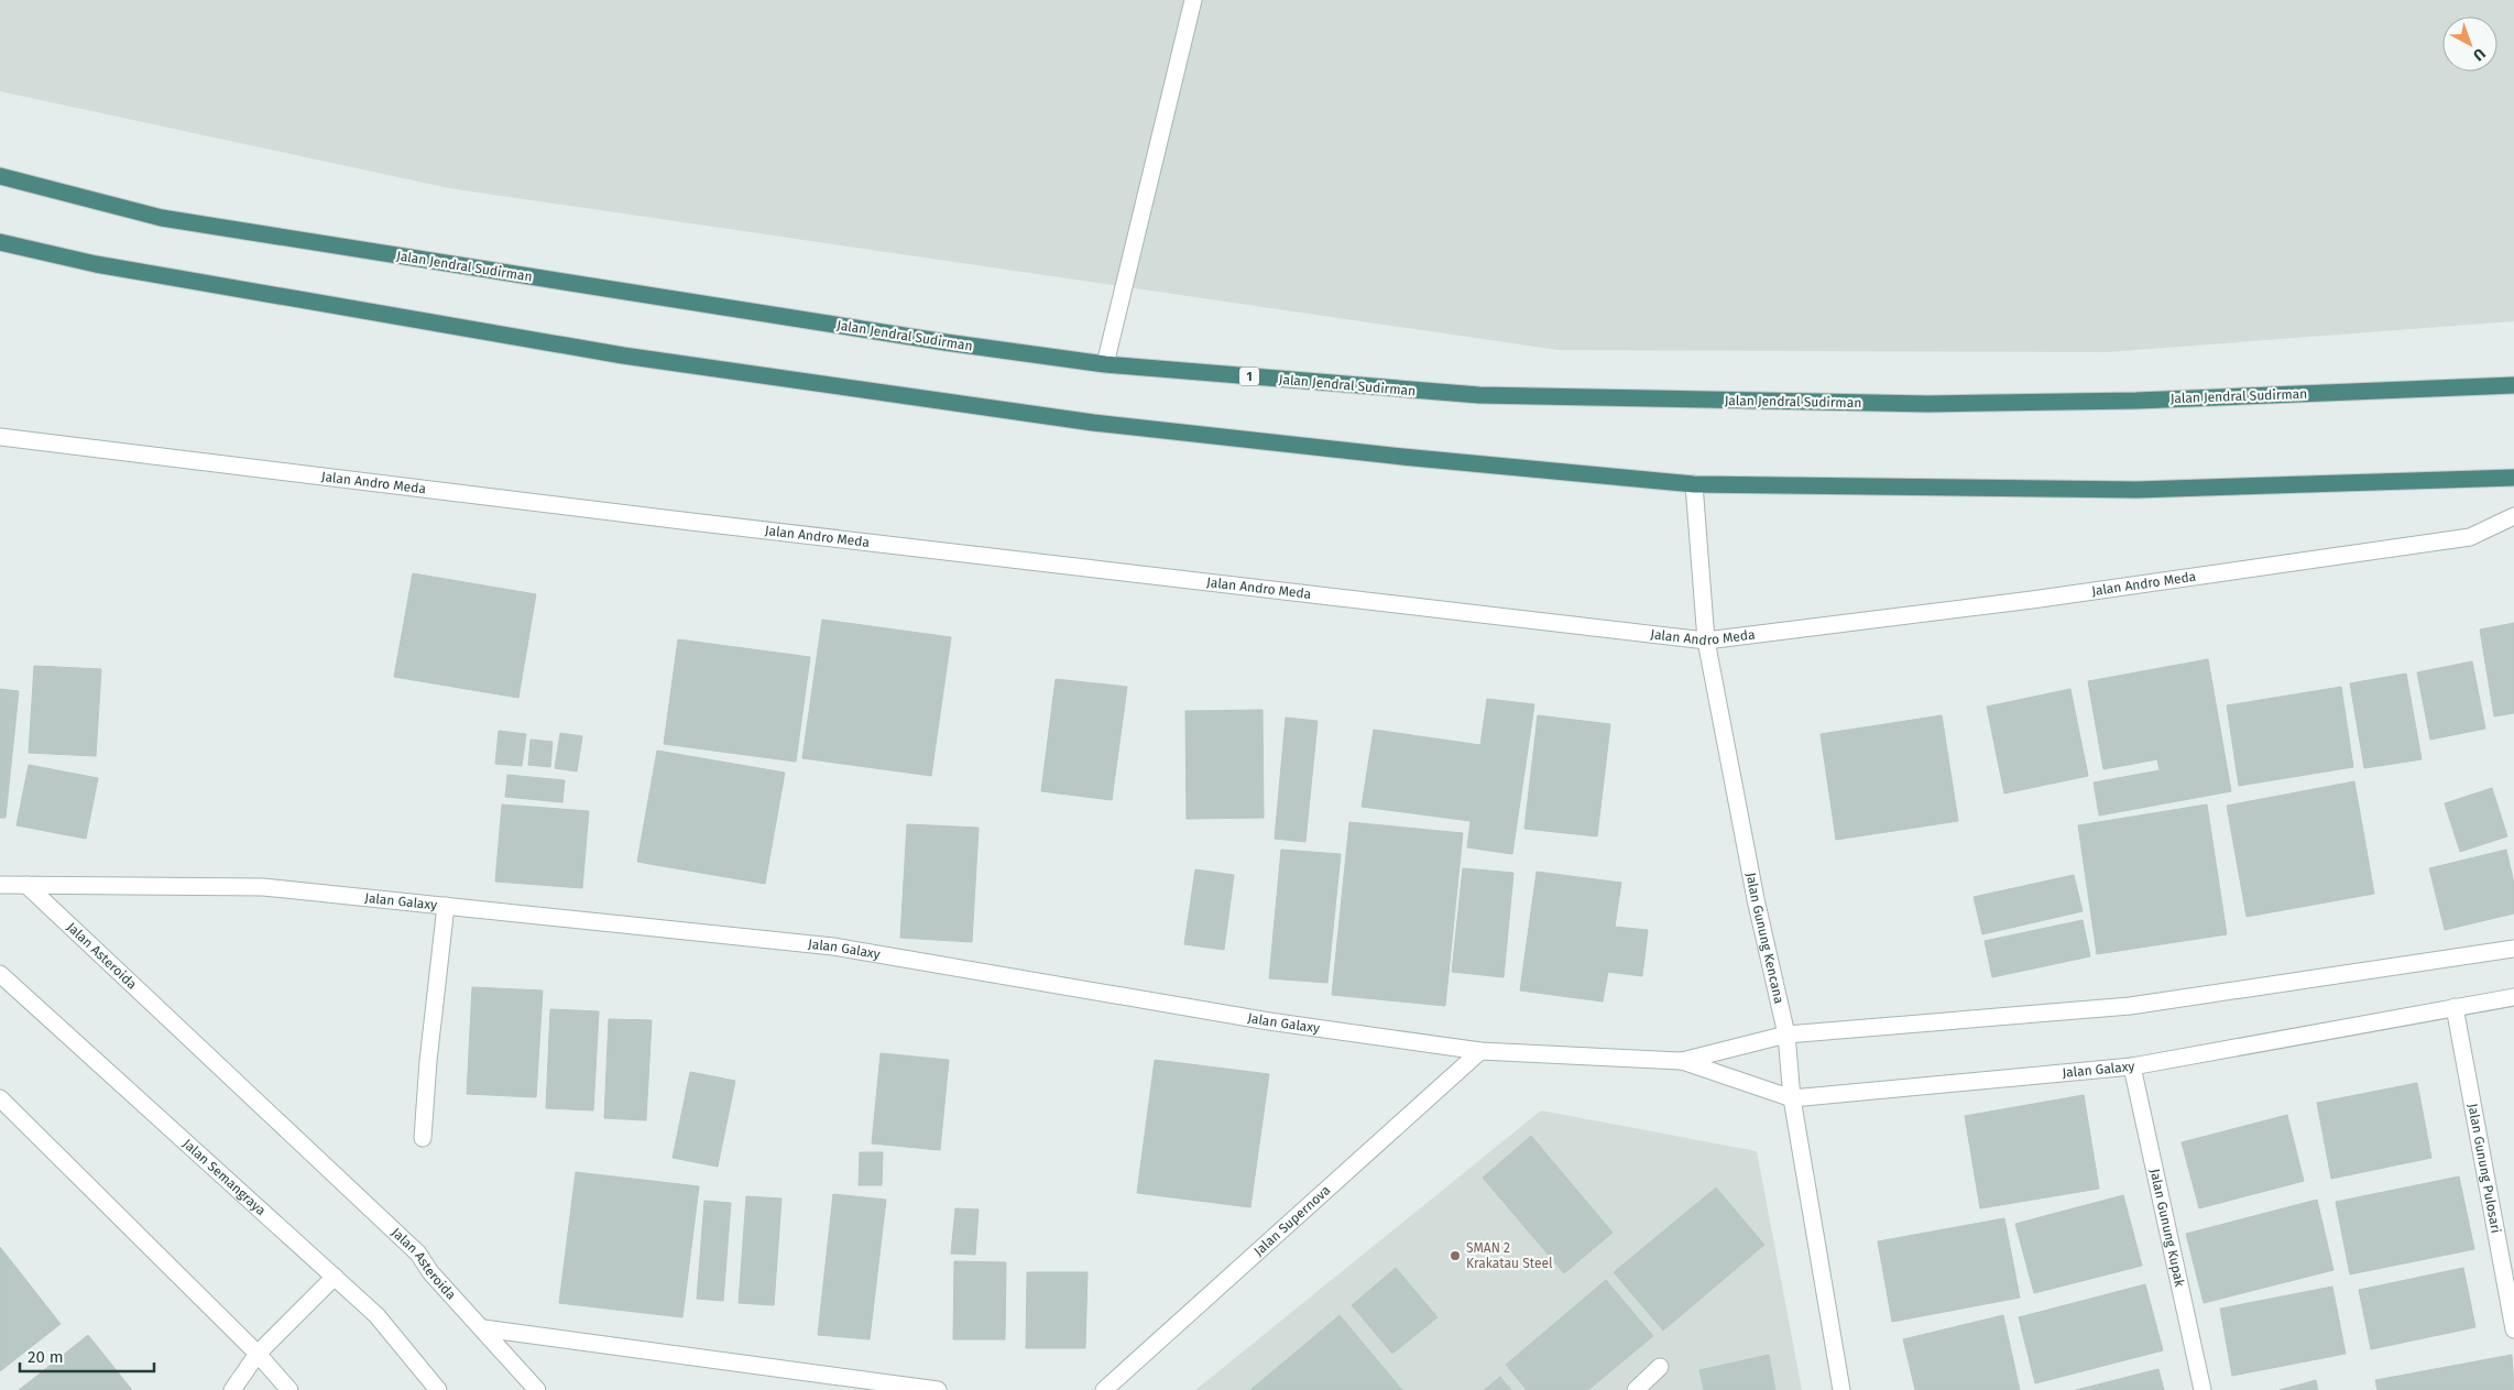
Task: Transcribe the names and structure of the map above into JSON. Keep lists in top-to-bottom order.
{
  "streets": {
    "highway": ["Jalan Jendral Sudirman", "1"],
    "street": [
      "Jalan Andro Meda",
      "Jalan Galaxy",
      "Jalan Gunung Kencana",
      "Jalan Asteroida",
      "Jalan Gunung Pulosari",
      "Jalan Semangraya",
      "Jalan Supernova",
      "Jalan Gunung Kupak"
    ]
  },
  "crossings": [
    ["Jalan Andro Meda", "Jalan Gunung Kencana"],
    ["Jalan Galaxy", "Jalan Gunung Kencana"],
    ["Jalan Galaxy", "Jalan Asteroida"],
    ["Jalan Galaxy", "Jalan Gunung Pulosari"],
    ["Jalan Galaxy", "Jalan Supernova"],
    ["Jalan Galaxy", "Jalan Gunung Kupak"]
  ],
  "places": ["SMAN 2 Krakatau Steel"],
  "scale_bar": "20 m",
  "north": "bottom right"
}
